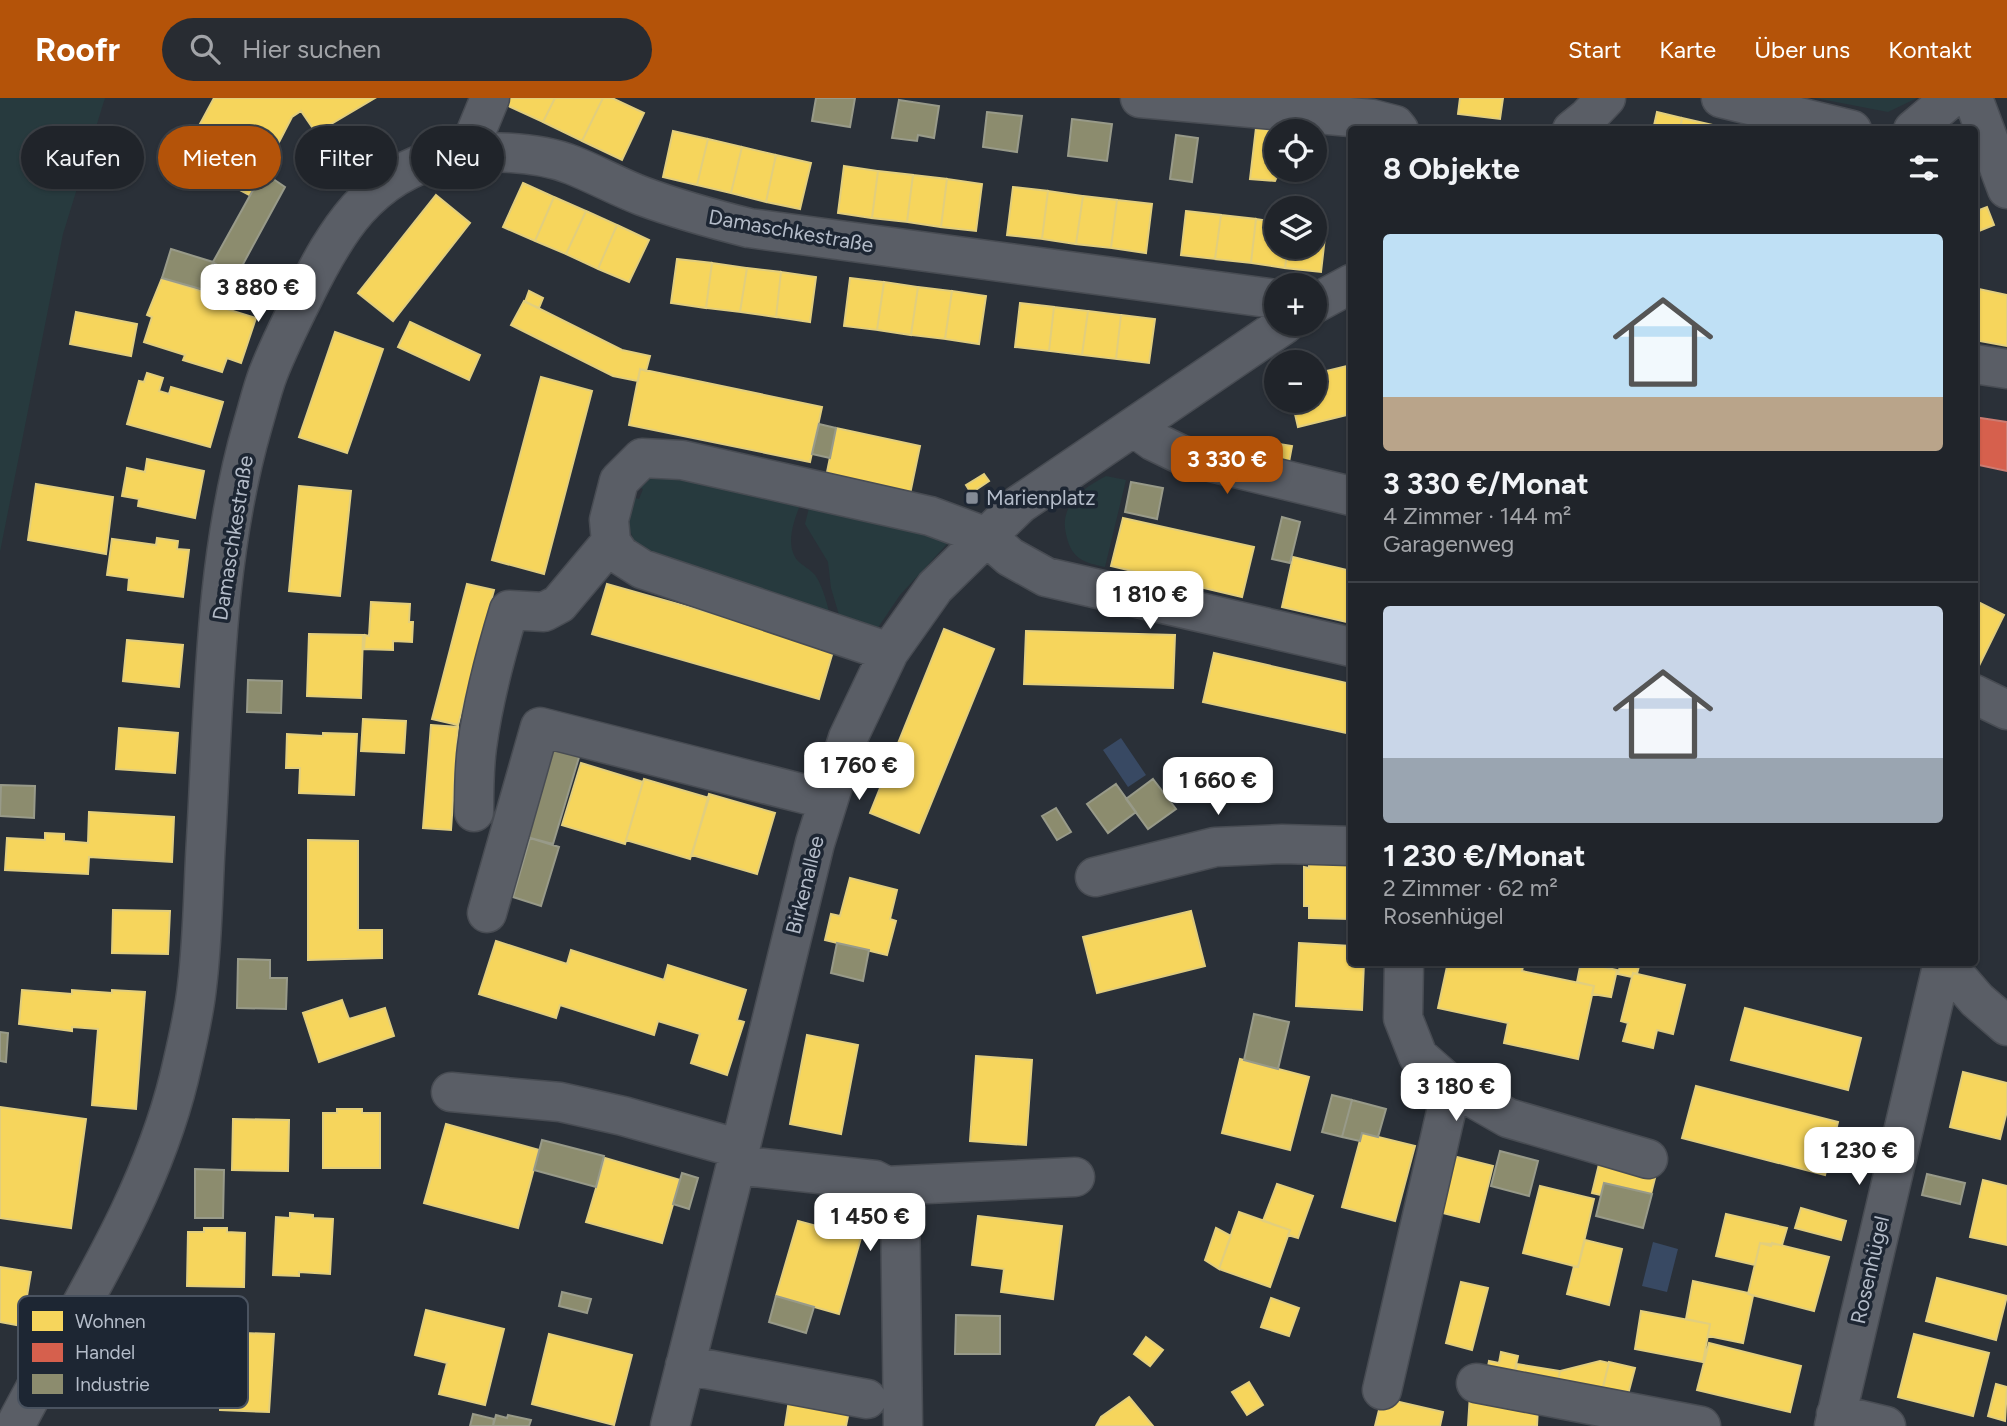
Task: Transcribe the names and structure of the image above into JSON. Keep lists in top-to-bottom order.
{
  "streets": {
    "street": ["Damaschkestraße", "Birkenallee", "Rosenhügel"]
  },
  "places": {
    "transit": ["Marienplatz"]
  },
  "legend": ["Wohnen", "Handel", "Industrie"],
  "page": {
    "header": "Roofr",
    "search": "Hier suchen",
    "nav": [
      "Start",
      "Karte",
      "Über uns",
      "Kontakt"
    ],
    "map_buttons": ["+", "−"],
    "chip": [
      "Kaufen",
      "Mieten",
      "Filter",
      "Neu"
    ],
    "heading": "8 Objekte",
    "list": [
      {
        "name": "3 330 €/Monat",
        "note": "4 Zimmer · 144 m² · Garagenweg"
      },
      {
        "name": "1 230 €/Monat",
        "note": "2 Zimmer · 62 m² · Rosenhügel"
      }
    ],
    "price": [
      "3 880 €",
      "3 330 €",
      "1 810 €",
      "1 760 €",
      "1 660 €",
      "3 180 €",
      "1 230 €",
      "1 450 €"
    ]
  }
}
